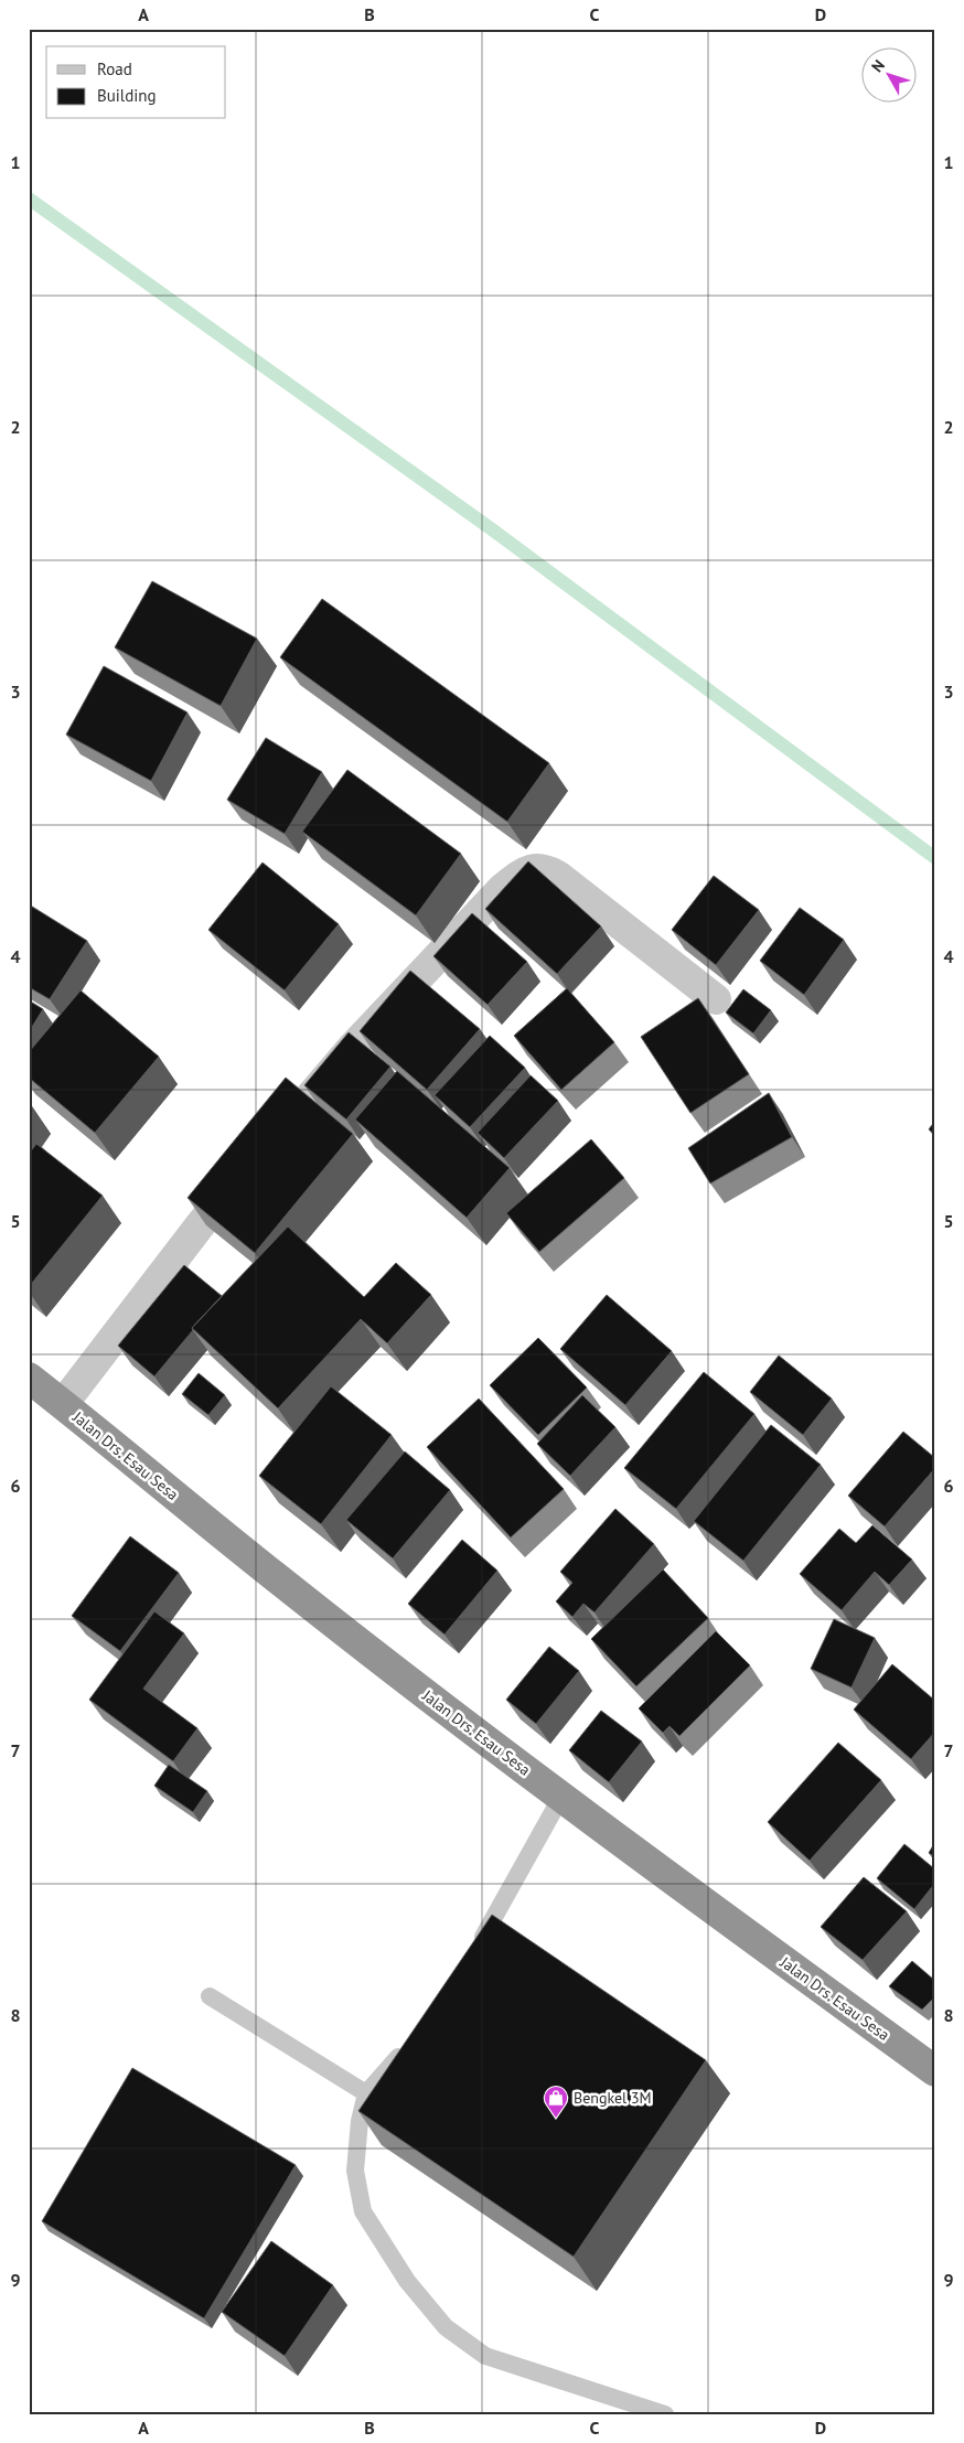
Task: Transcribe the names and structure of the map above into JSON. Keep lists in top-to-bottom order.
{
  "streets": {
    "highway": ["Jalan Drs. Esau Sesa"]
  },
  "places": {
    "shop": ["Bengkel 3M"]
  },
  "legend": ["Road", "Building"],
  "north": "top left",
  "grid": {
    "columns": [
      "A",
      "B",
      "C",
      "D"
    ],
    "rows": [
      "1",
      "2",
      "3",
      "4",
      "5",
      "6",
      "7",
      "8",
      "9"
    ]
  }
}
